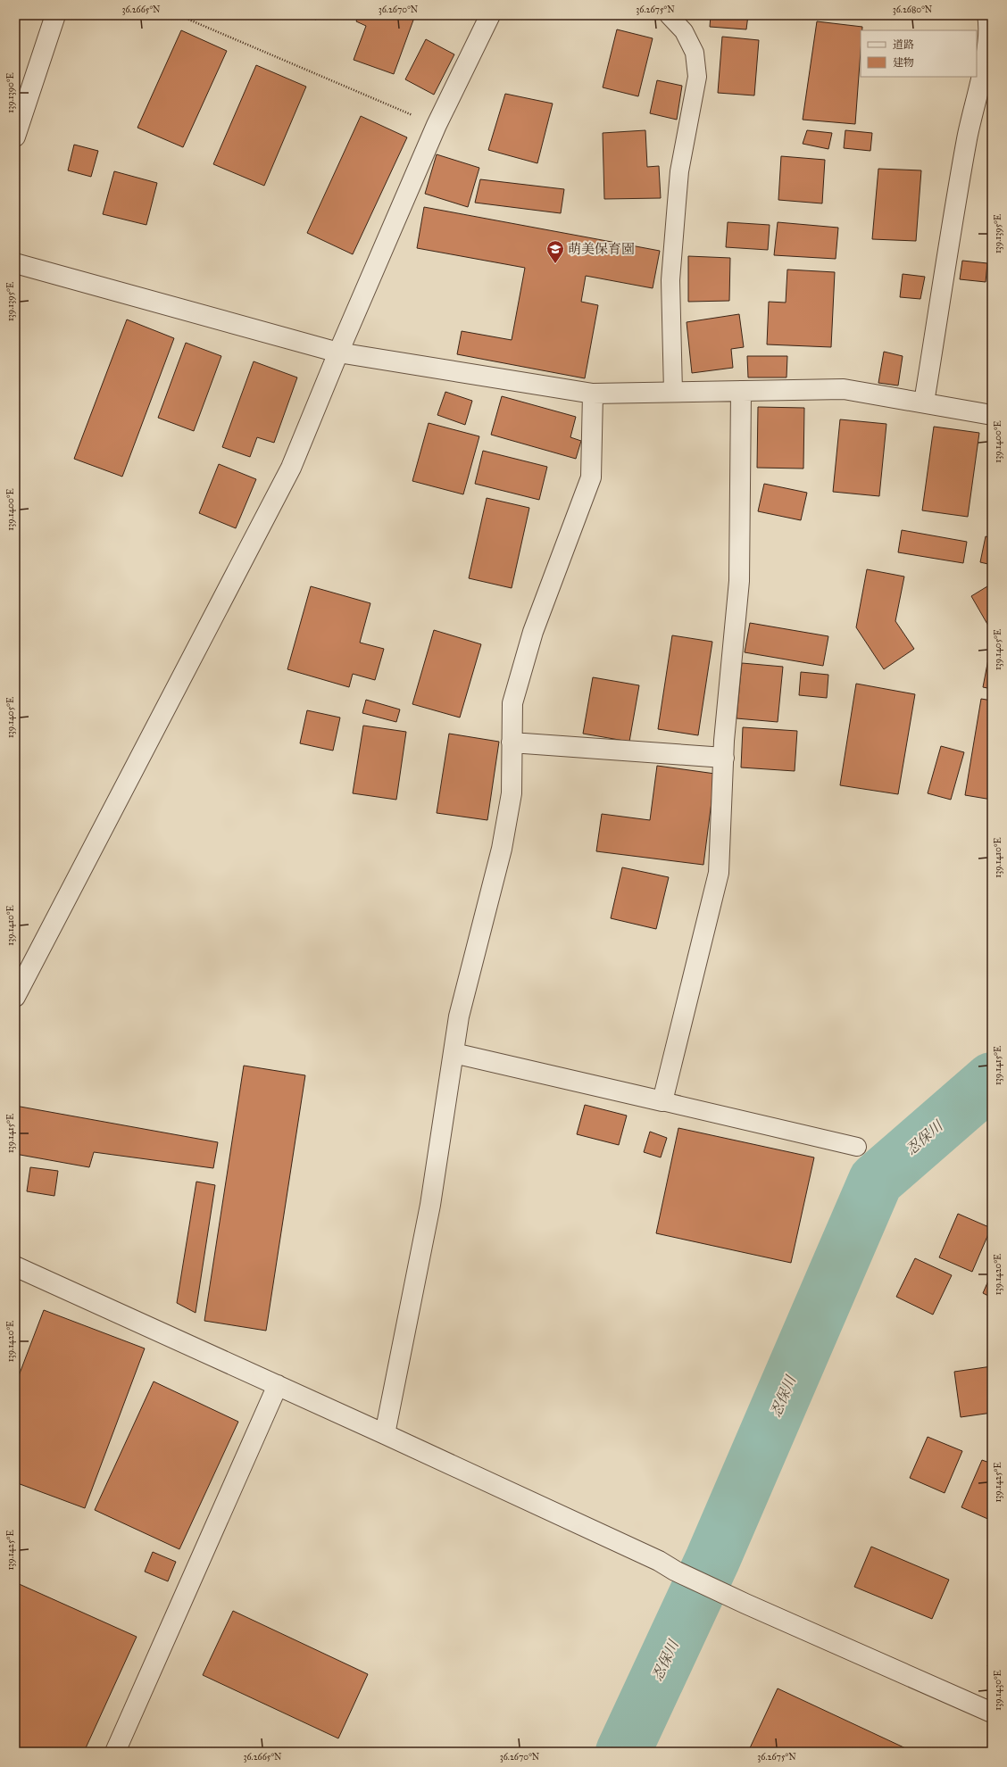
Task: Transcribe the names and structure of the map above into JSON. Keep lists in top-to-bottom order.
{
  "water": ["忍保川"],
  "places": {
    "school or university": ["萌美保育園"]
  },
  "legend": ["道路", "建物"],
  "coordinates": [
    "36.2665°N",
    "36.2670°N",
    "36.2675°N",
    "36.2680°N",
    "139.1390°E",
    "139.1395°E",
    "139.1400°E",
    "139.1405°E",
    "139.1410°E",
    "139.1415°E",
    "139.1420°E",
    "139.1425°E",
    "139.1430°E"
  ]
}
